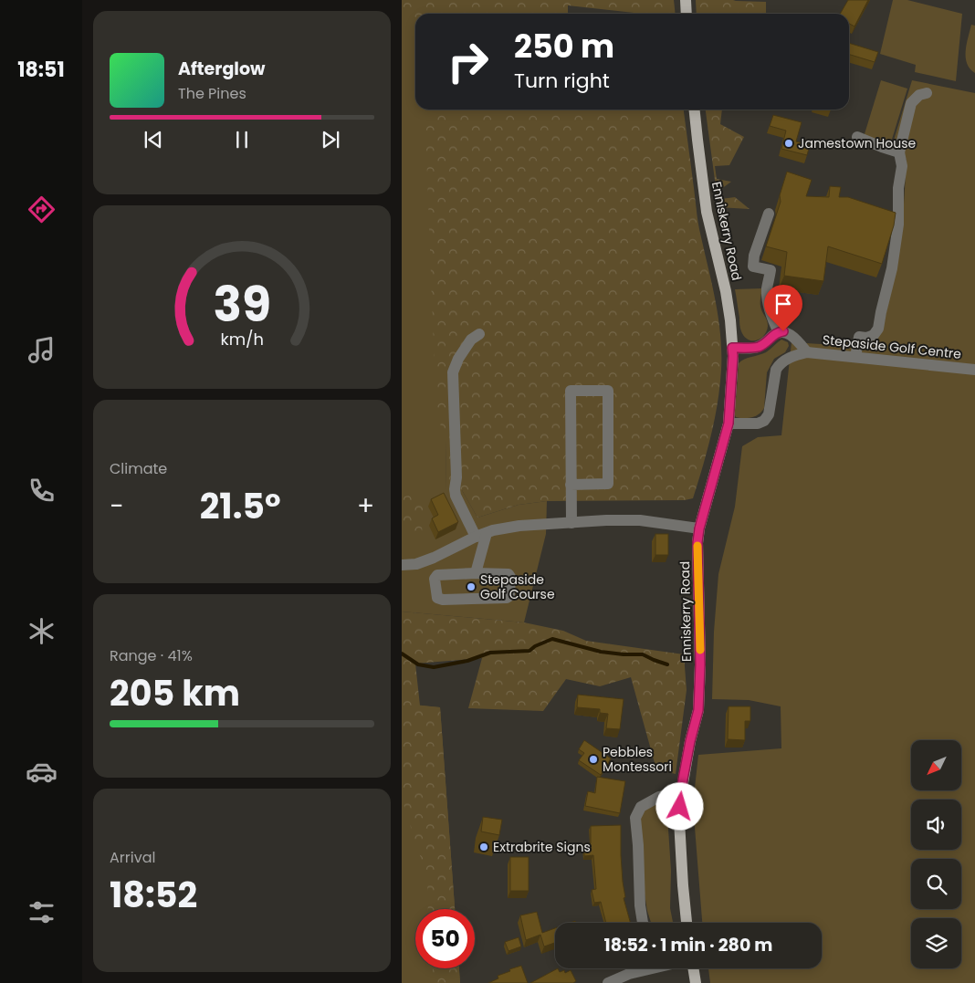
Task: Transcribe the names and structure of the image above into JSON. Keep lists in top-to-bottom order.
{
  "streets": {
    "main road": ["Enniskerry Road"],
    "street": ["Stepaside Golf Centre"]
  },
  "places": [
    "Jamestown House",
    "Stepaside Golf Course",
    "Pebbles Montessori",
    "Extrabrite Signs"
  ],
  "north": "bottom left",
  "page": {
    "tabs": "18:51",
    "turn": ["250 m", "Turn right"],
    "song": ["Afterglow", "The Pines"],
    "tile": [
      "Climate",
      ["Range · 41%", "205 km"],
      ["Arrival", "18:52"]
    ],
    "heat": ["−", "21.5°", "+"],
    "limit": "50",
    "trip": "18:52 · 1 min · 280 m",
    "gauge": ["39", "km/h"]
  }
}
